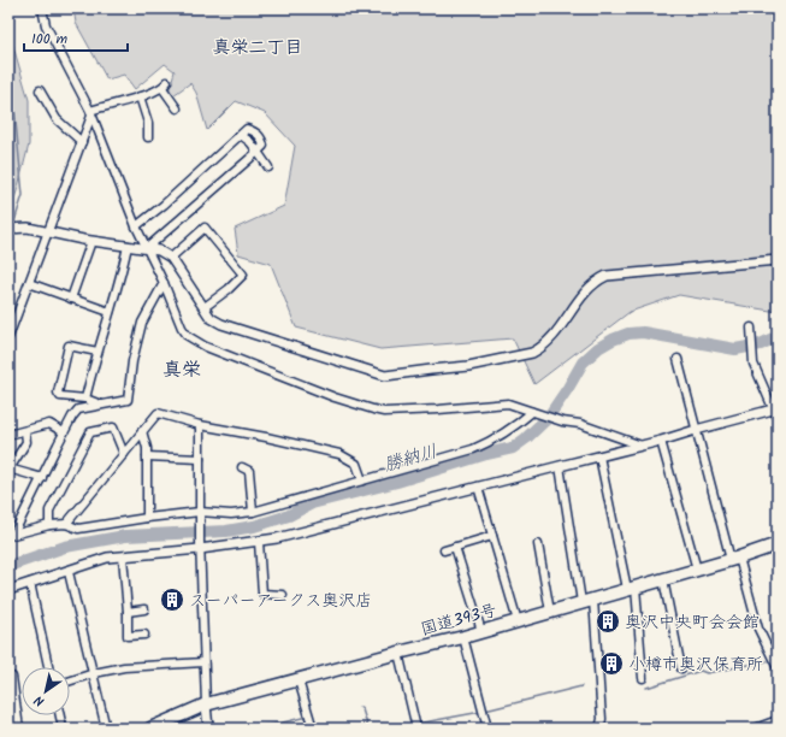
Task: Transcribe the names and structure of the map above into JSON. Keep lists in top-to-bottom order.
{
  "streets": {
    "highway": ["国道393号"]
  },
  "districts": ["真栄二丁目", "真栄"],
  "water": ["勝納川"],
  "places": {
    "building": ["スーパーアークス奥沢店", "奥沢中央町会会館", "小樽市奥沢保育所"]
  },
  "scale_bar": "100 m",
  "north": "bottom left"
}
